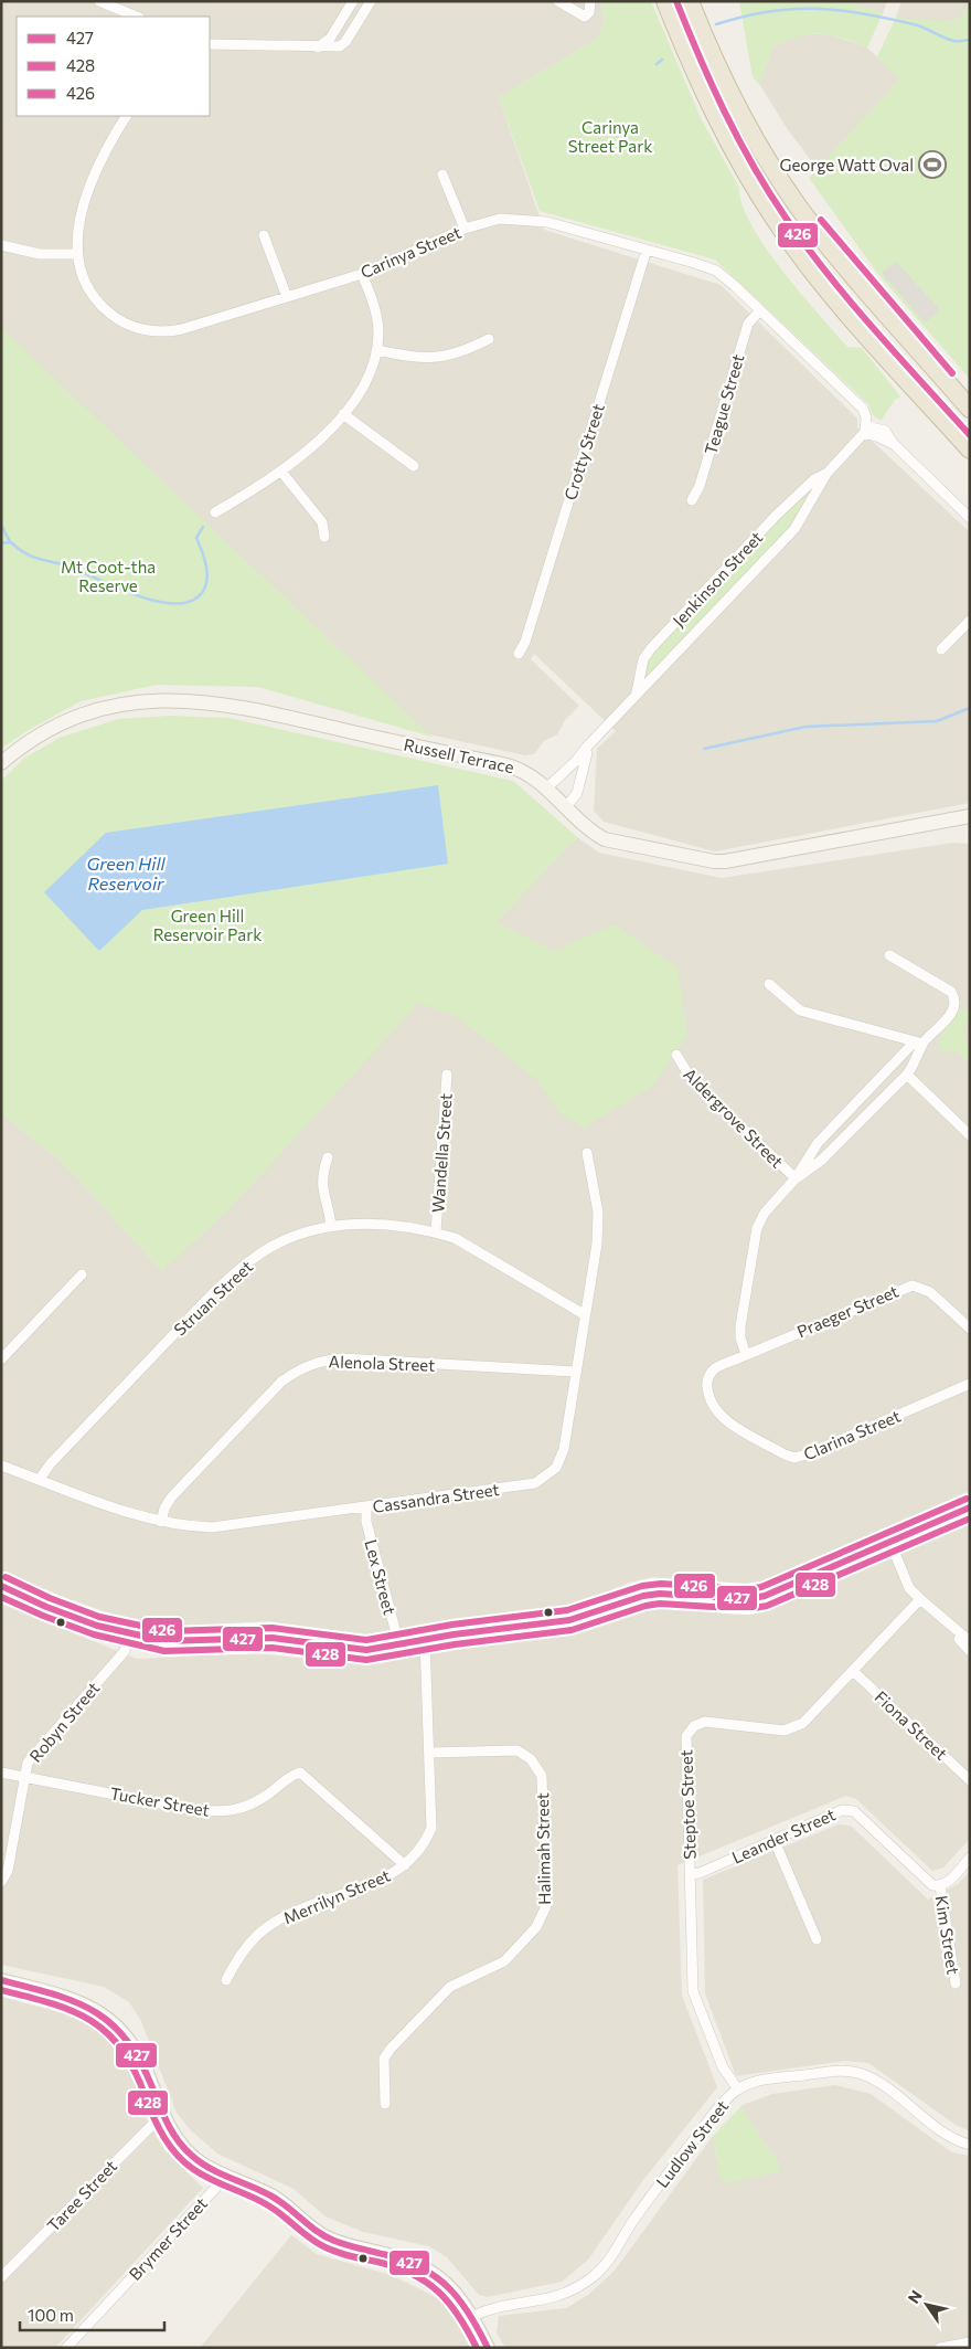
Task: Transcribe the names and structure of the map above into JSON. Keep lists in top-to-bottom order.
{
  "streets": {
    "main road": ["Russell Terrace"],
    "street": [
      "Carinya Street",
      "Teague Street",
      "Crotty Street",
      "Jenkinson Street",
      "Aldergrove Street",
      "Wandella Street",
      "Struan Street",
      "Praeger Street",
      "Alenola Street",
      "Clarina Street",
      "Cassandra Street",
      "Lex Street",
      "Robyn Street",
      "Fiona Street",
      "Tucker Street",
      "Steptoe Street",
      "Leander Street",
      "Halimah Street",
      "Merrilyn Street",
      "Kim Street",
      "Ludlow Street",
      "Taree Street",
      "Brymer Street"
    ]
  },
  "crossings": [
    ["Carinya Street", "Teague Street"],
    ["Carinya Street", "Crotty Street"],
    ["Carinya Street", "Jenkinson Street"],
    ["Jenkinson Street", "Russell Terrace"],
    ["Wandella Street", "Struan Street"],
    ["Struan Street", "Cassandra Street"],
    ["Praeger Street", "Clarina Street"],
    ["Alenola Street", "Cassandra Street"],
    ["Cassandra Street", "Lex Street"],
    ["Robyn Street", "Tucker Street"],
    ["Fiona Street", "Steptoe Street"],
    ["Tucker Street", "Merrilyn Street"],
    ["Steptoe Street", "Leander Street"],
    ["Steptoe Street", "Ludlow Street"],
    ["Leander Street", "Kim Street"],
    ["Halimah Street", "Merrilyn Street"]
  ],
  "water": ["Green Hill Reservoir"],
  "parks": ["Carinya Street Park", "Mt Coot-tha Reserve", "Green Hill Reservoir Park"],
  "places": {
    "sports": ["George Watt Oval"]
  },
  "lines": ["transit line 426", "transit line 427", "transit line 428"],
  "legend": ["427", "428", "426"],
  "scale_bar": "100 m",
  "north": "top left"
}
